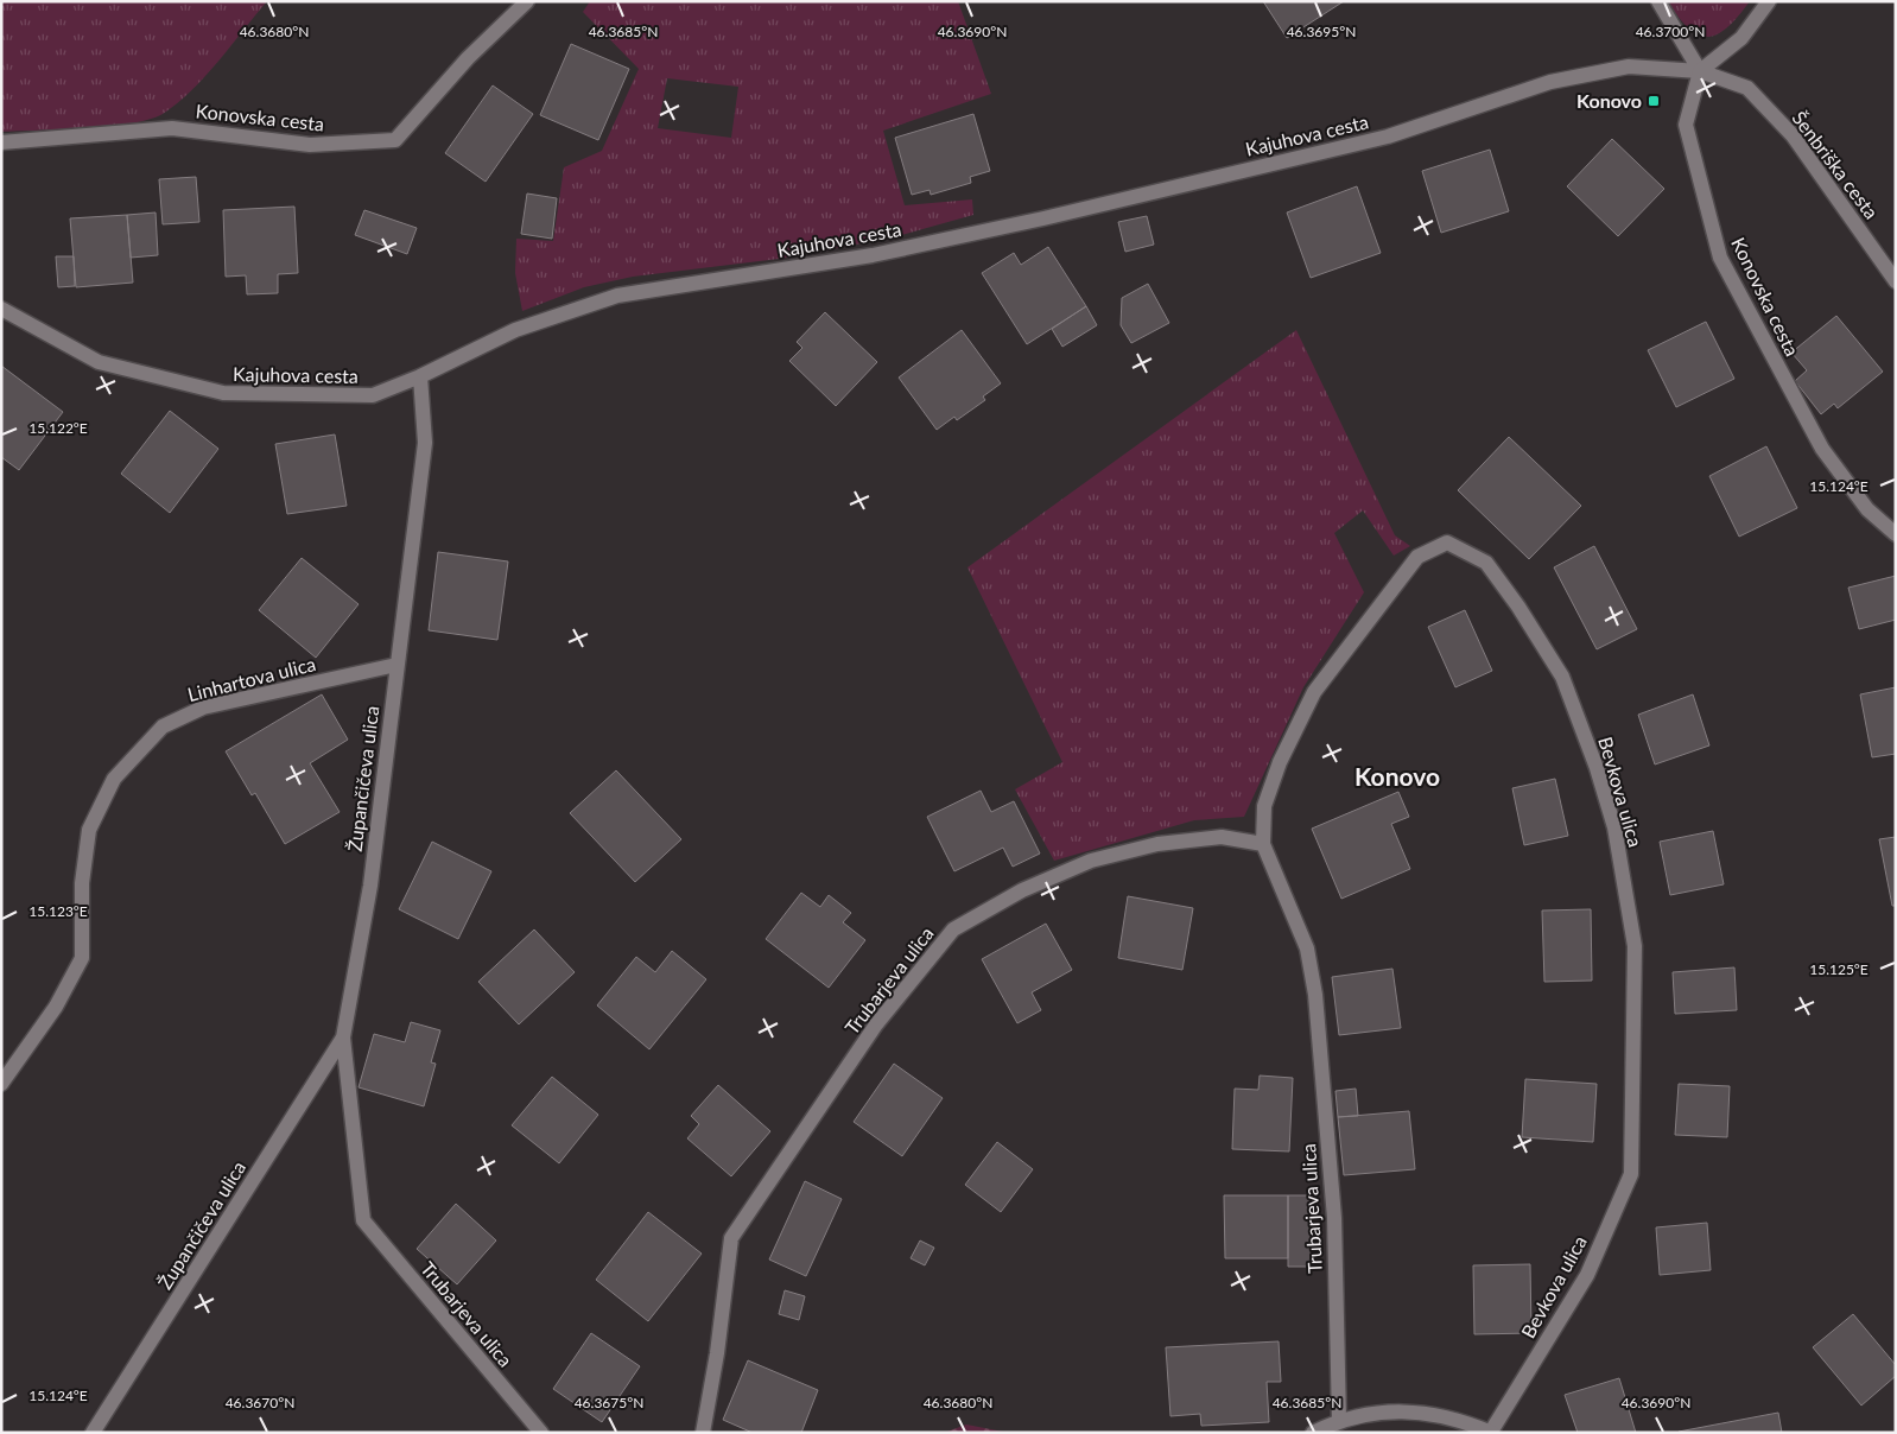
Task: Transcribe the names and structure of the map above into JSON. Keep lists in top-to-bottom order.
{
  "streets": {
    "street": [
      "Konovska cesta",
      "Kajuhova cesta",
      "Šenbriška cesta",
      "Linhartova ulica",
      "Župančičeva ulica",
      "Bevkova ulica",
      "Trubarjeva ulica"
    ]
  },
  "crossings": [
    ["Konovska cesta", "Kajuhova cesta"],
    ["Konovska cesta", "Šenbriška cesta"],
    ["Kajuhova cesta", "Šenbriška cesta"],
    ["Linhartova ulica", "Župančičeva ulica"],
    ["Župančičeva ulica", "Trubarjeva ulica"],
    ["Bevkova ulica", "Trubarjeva ulica"]
  ],
  "districts": ["Konovo"],
  "places": {
    "transit": ["Konovo"]
  },
  "coordinates": [
    "46.3680°N",
    "46.3685°N",
    "46.3690°N",
    "46.3695°N",
    "46.3700°N",
    "15.122°E",
    "15.124°E",
    "15.123°E",
    "15.125°E",
    "46.3670°N",
    "46.3675°N"
  ]
}
